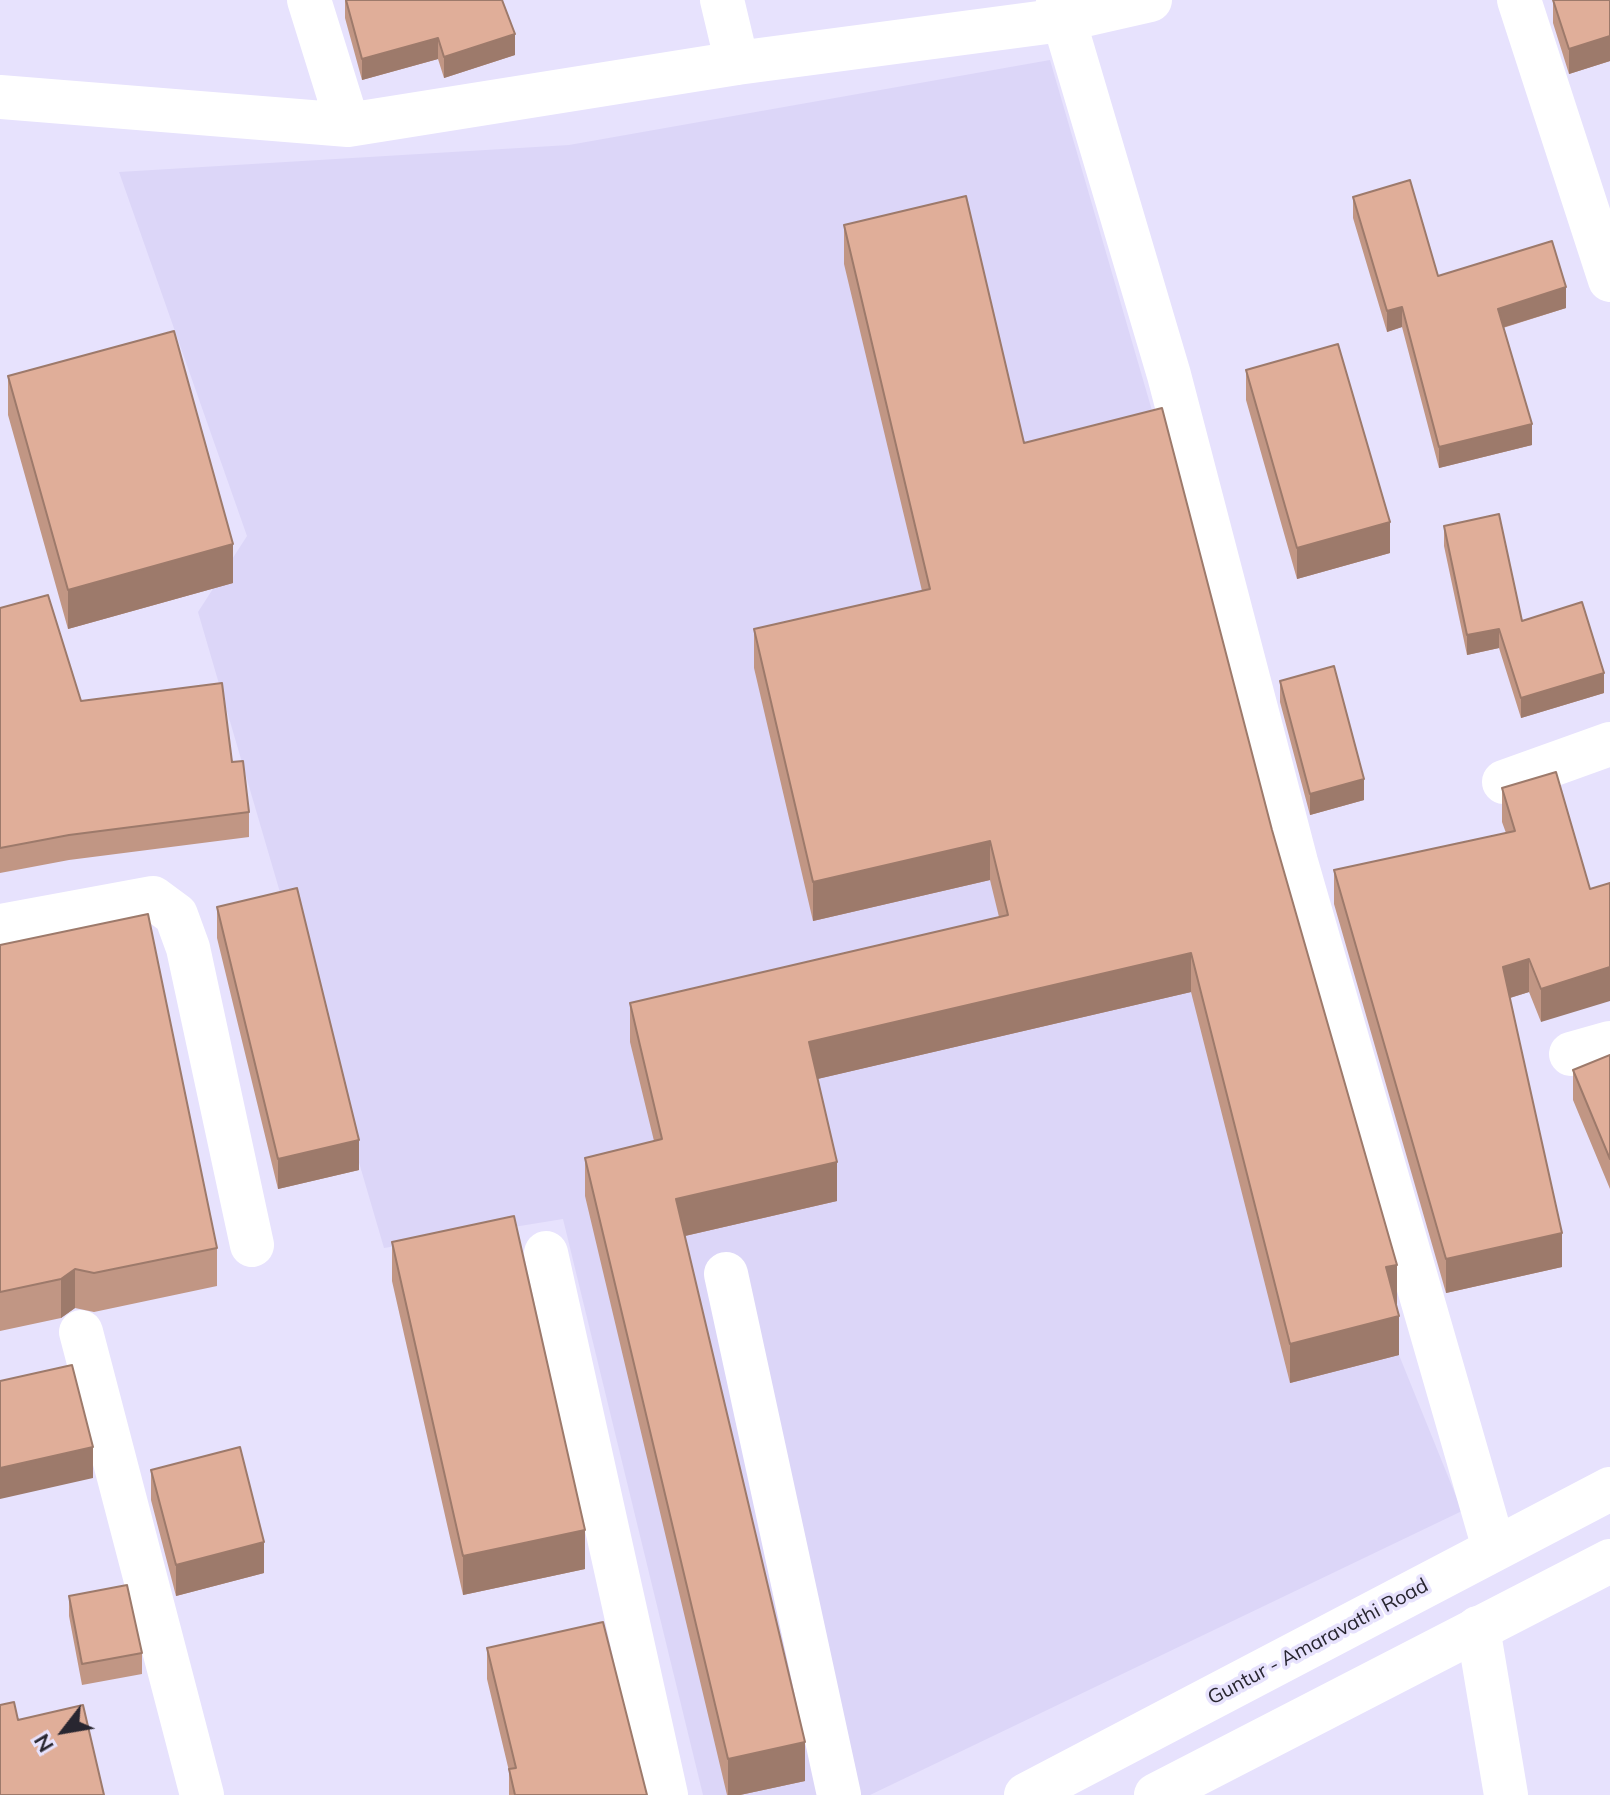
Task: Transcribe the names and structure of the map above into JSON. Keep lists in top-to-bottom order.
{
  "streets": {
    "street": ["Guntur - Amaravathi Road"]
  },
  "north": "bottom left"
}
